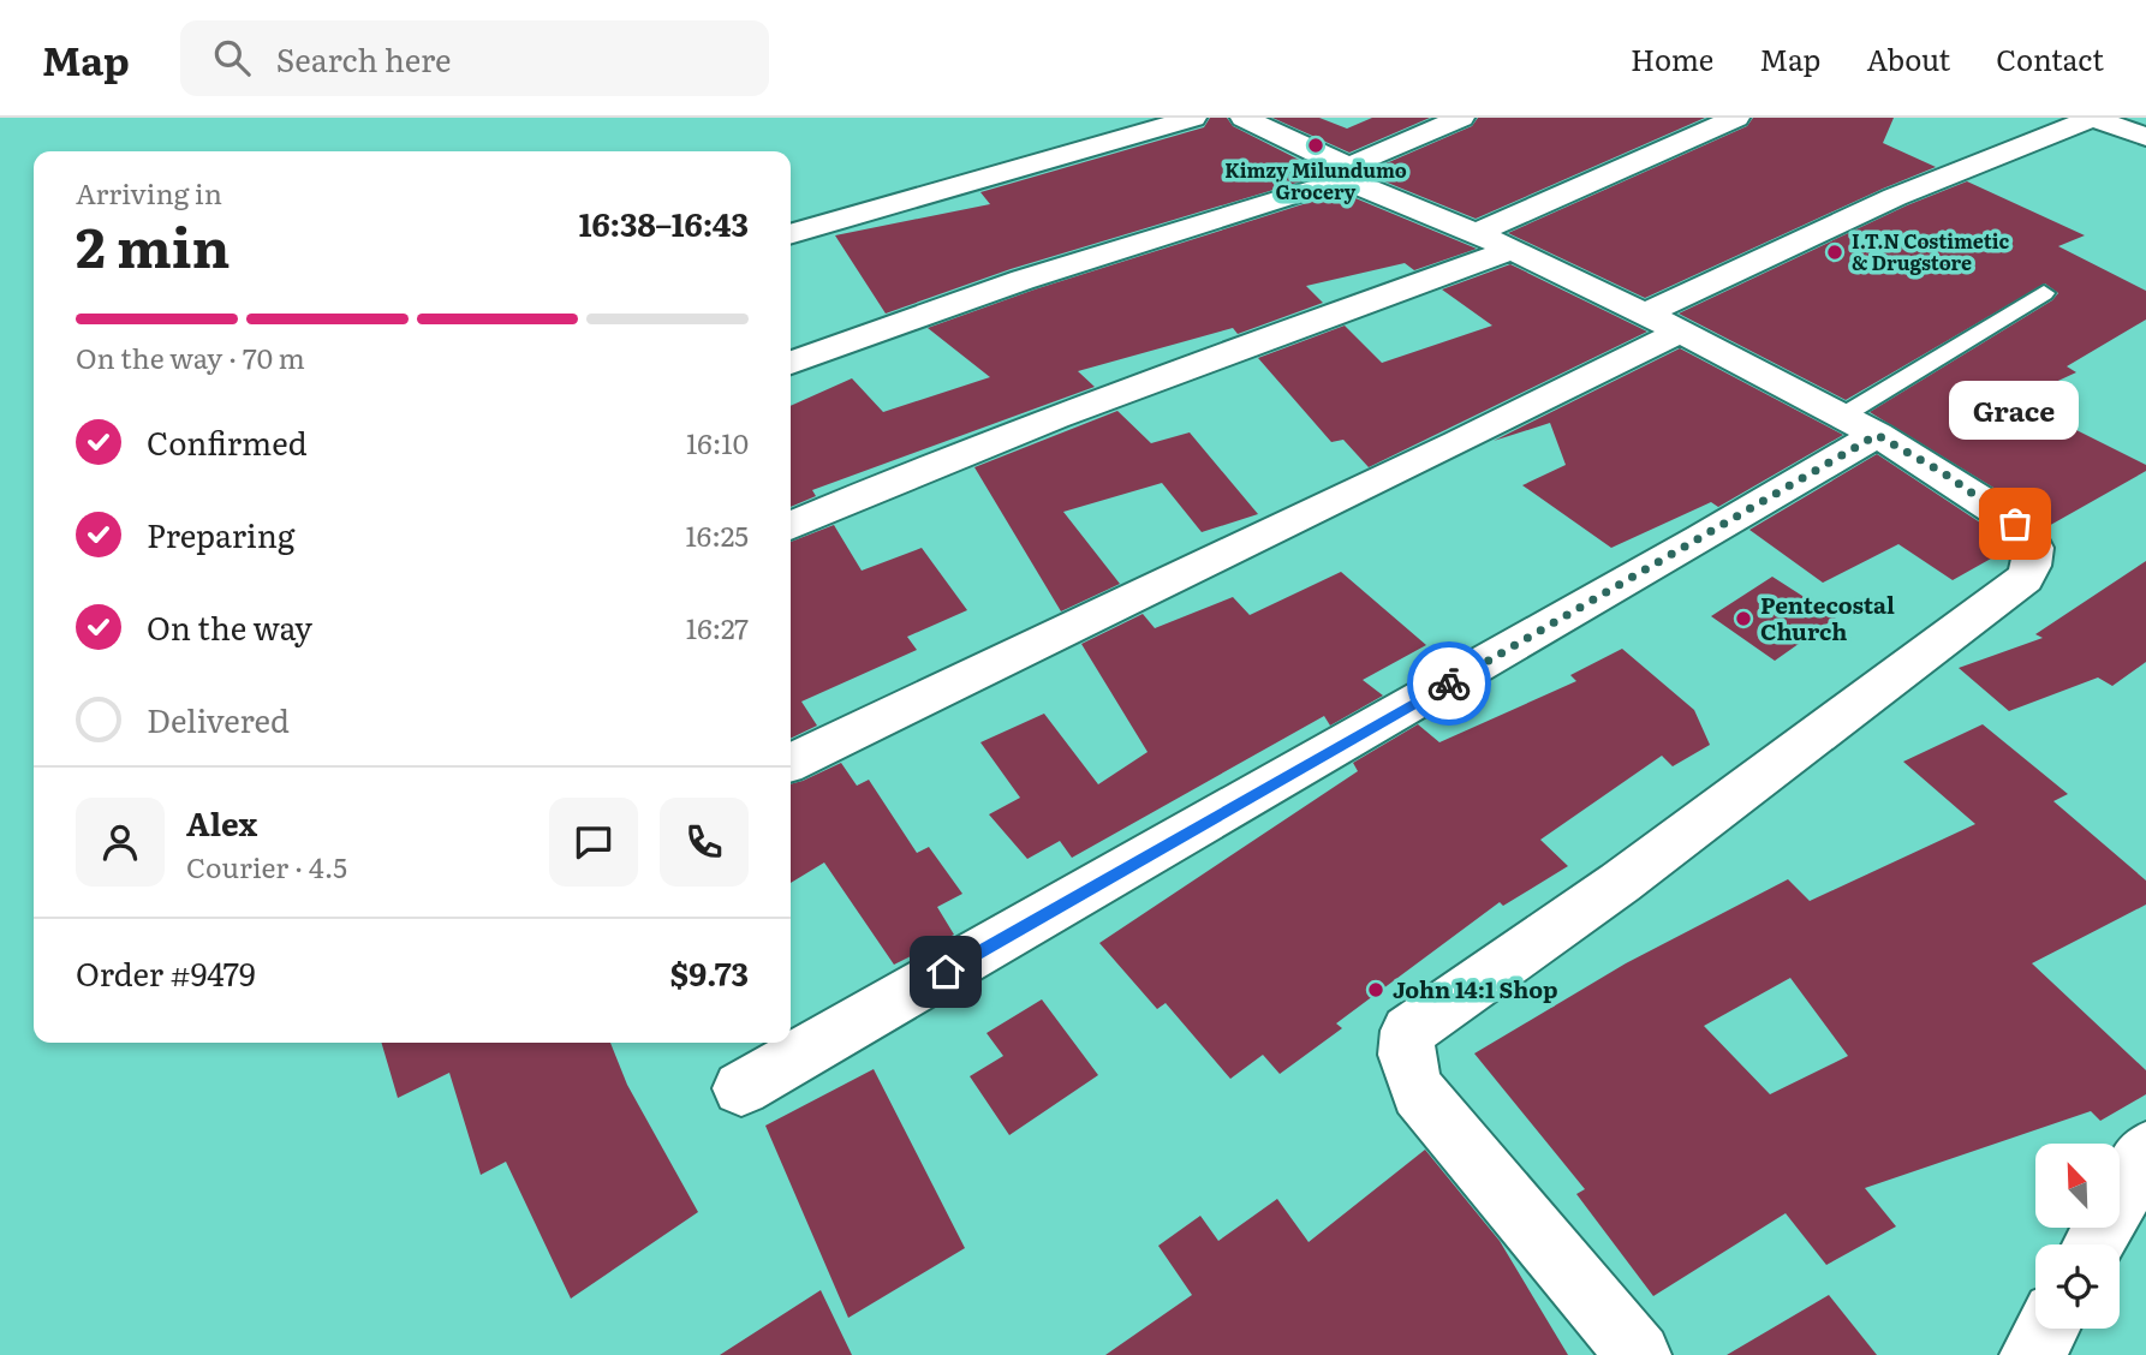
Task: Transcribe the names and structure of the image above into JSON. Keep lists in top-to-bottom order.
{
  "places": [
    "Kimzy Milundumo Grocery",
    "I.T.N Costimetic & Drugstore",
    "Grace",
    "Pentecostal Church",
    "John 14:1 Shop"
  ],
  "north": "top left",
  "page": {
    "header": "Map",
    "search": "Search here",
    "nav": [
      "Home",
      "Map",
      "About",
      "Contact"
    ],
    "heading": ["2 min", "Arriving in", "16:38–16:43"],
    "panel": [
      "Alex",
      "Courier · 4.5",
      "Order #9479",
      "$9.73"
    ],
    "bar": "On the way · 70 m",
    "bubble": "Grace",
    "list": [
      ["Confirmed", "16:10"],
      ["Preparing", "16:25"],
      ["On the way", "16:27"],
      "Delivered"
    ]
  }
}
